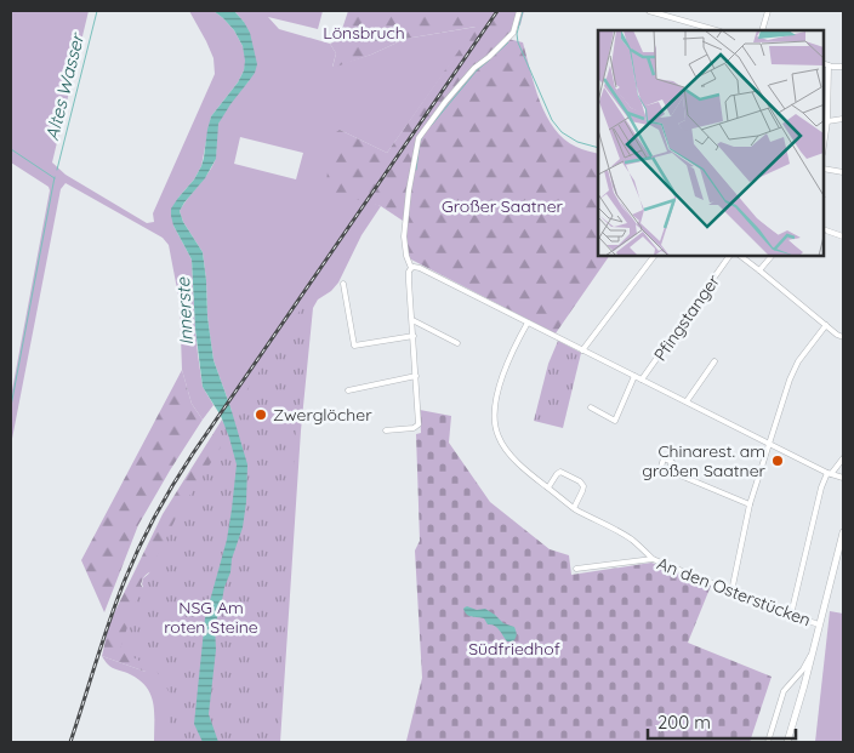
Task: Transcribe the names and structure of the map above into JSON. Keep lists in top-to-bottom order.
{
  "streets": {
    "street": ["Pfingstanger", "An den Osterstücken"]
  },
  "water": ["Altes Wasser", "Innerste"],
  "parks": [
    "Lönsbruch",
    "Großer Saatner",
    "NSG Am roten Steine",
    "Südfriedhof"
  ],
  "places": ["Zwerglöcher", "Chinarest. am großen Saatner"],
  "scale_bar": "200 m"
}
